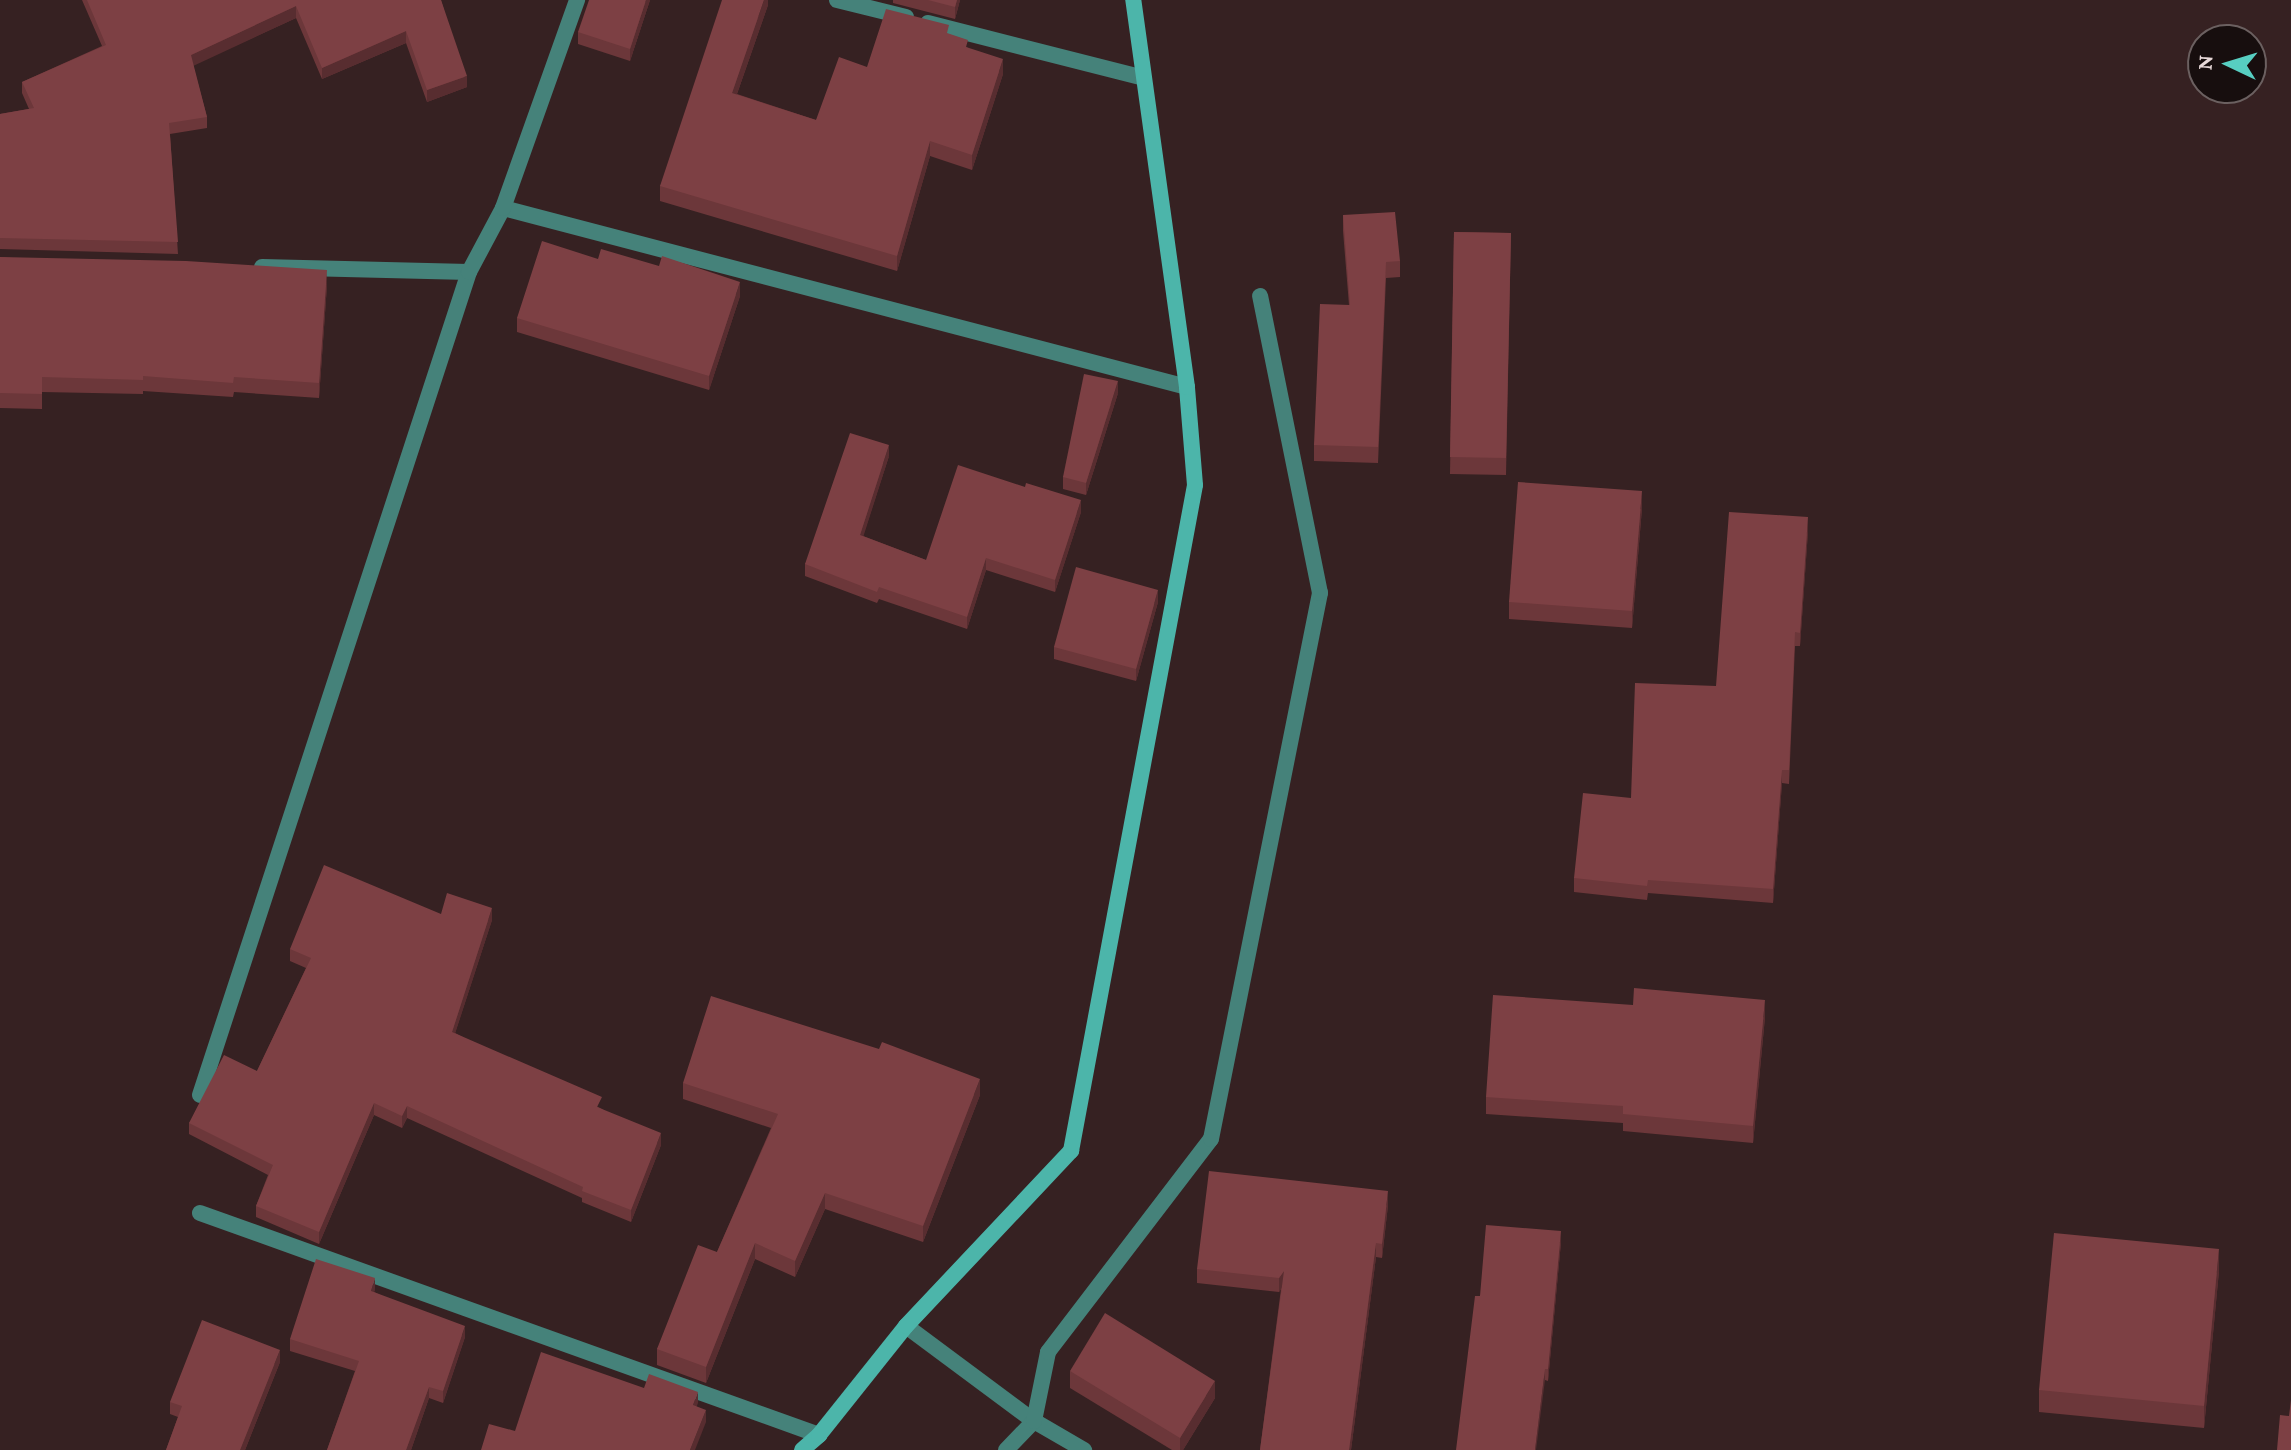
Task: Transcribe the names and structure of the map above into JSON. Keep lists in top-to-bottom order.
{
  "north": "left"
}
